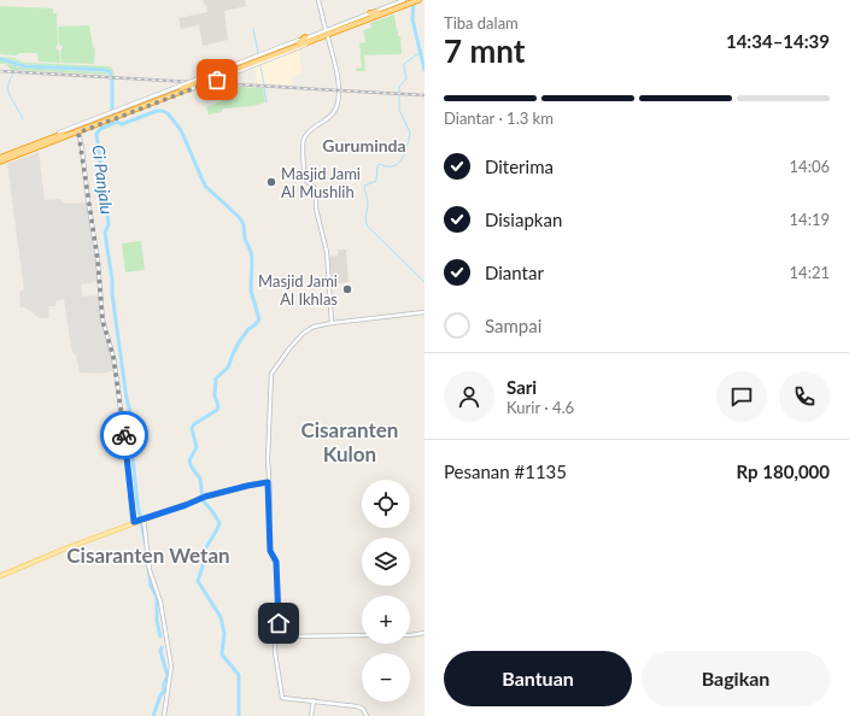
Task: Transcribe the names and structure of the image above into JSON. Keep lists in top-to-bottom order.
{
  "districts": ["Guruminda", "Cisaranten Kulon", "Cisaranten Wetan"],
  "water": ["Ci Panjalu"],
  "places": ["Masjid Jami Al Mushlih", "Masjid Jami Al Ikhlas"],
  "page": {
    "heading": ["7 mnt", "Tiba dalam", "14:34–14:39"],
    "panel": [
      "Sari",
      "Kurir · 4.6",
      "Pesanan #1135",
      "Rp 180,000"
    ],
    "bar": "Diantar · 1.3 km",
    "list": [
      ["Diterima", "14:06"],
      ["Disiapkan", "14:19"],
      ["Diantar", "14:21"],
      "Sampai"
    ],
    "map_buttons": ["+", "−"],
    "buttons": ["Bantuan", "Bagikan"]
  }
}
